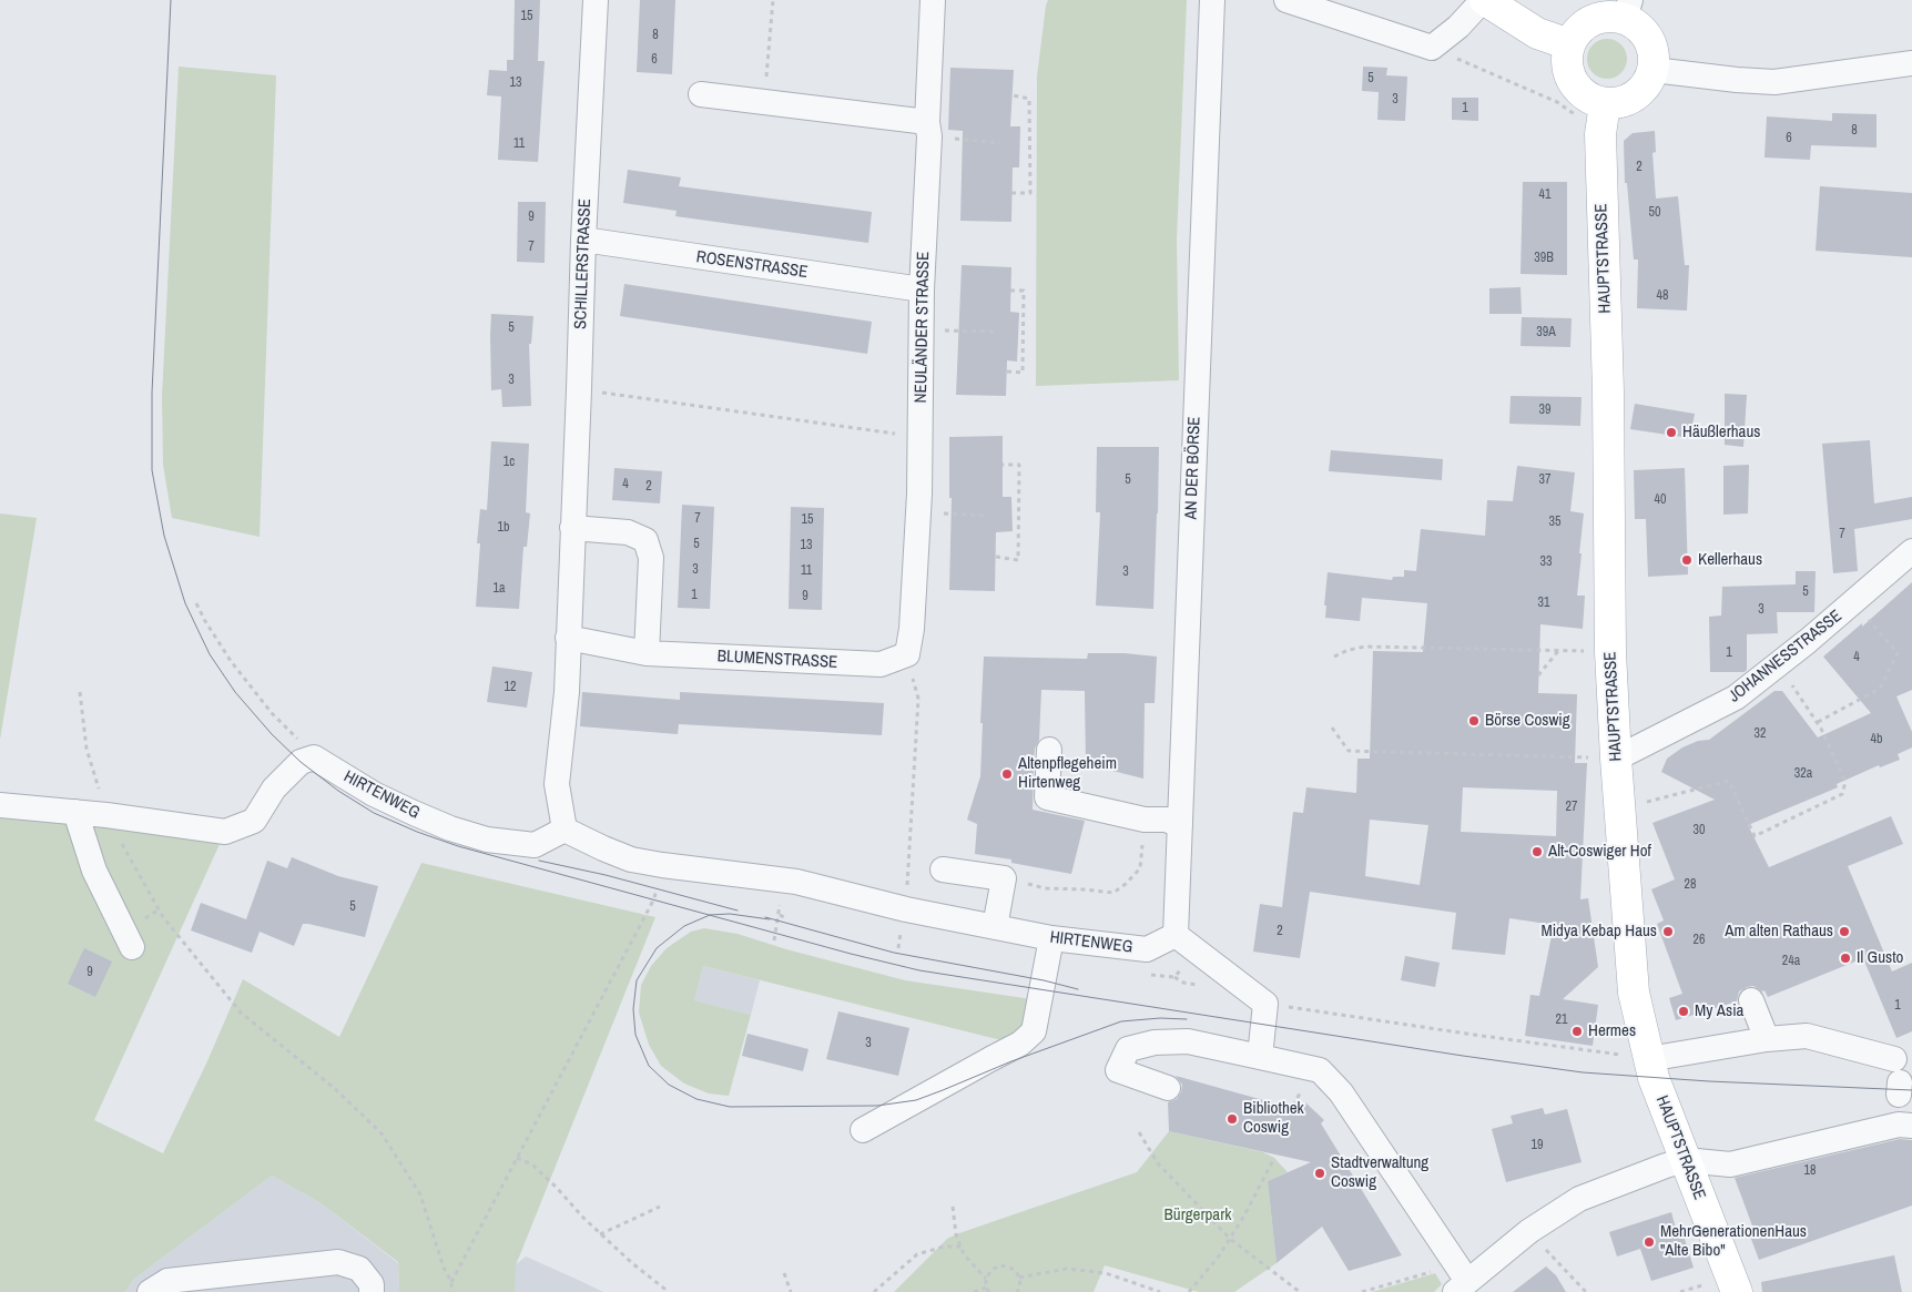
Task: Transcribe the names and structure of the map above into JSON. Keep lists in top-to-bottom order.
{
  "streets": {
    "main road": ["HAUPTSTRASSE"],
    "street": [
      "SCHILLERSTRASSE",
      "ROSENSTRASSE",
      "NEULÄNDER STRASSE",
      "AN DER BÖRSE",
      "JOHANNESSTRASSE",
      "BLUMENSTRASSE",
      "HIRTENWEG"
    ]
  },
  "crossings": [
    ["HAUPTSTRASSE", "JOHANNESSTRASSE"],
    ["SCHILLERSTRASSE", "ROSENSTRASSE"],
    ["SCHILLERSTRASSE", "BLUMENSTRASSE"],
    ["ROSENSTRASSE", "NEULÄNDER STRASSE"],
    ["NEULÄNDER STRASSE", "BLUMENSTRASSE"],
    ["AN DER BÖRSE", "HIRTENWEG"]
  ],
  "parks": ["Bürgerpark"],
  "places": [
    "Häußlerhaus",
    "Kellerhaus",
    "Börse Coswig",
    "Altenpflegeheim Hirtenweg",
    "Alt-Coswiger Hof",
    "Midya Kebap Haus",
    "Am alten Rathaus",
    "Il Gusto",
    "My Asia",
    "Hermes",
    "Bibliothek Coswig",
    "Stadtverwaltung Coswig",
    "MehrGenerationenHaus \"Alte Bibo\""
  ],
  "house_numbers": [
    "15",
    "8",
    "6",
    "5",
    "13",
    "3",
    "1",
    "8",
    "6",
    "11",
    "2",
    "41",
    "50",
    "9",
    "7",
    "39B",
    "48",
    "5",
    "39A",
    "3",
    "39",
    "1c",
    "5",
    "37",
    "4",
    "2",
    "40",
    "7",
    "15",
    "35",
    "1b",
    "7",
    "5",
    "13",
    "33",
    "3",
    "11",
    "3",
    "1a",
    "5",
    "1",
    "9",
    "31",
    "3",
    "1",
    "4",
    "12",
    "32",
    "4b",
    "32a",
    "27",
    "30",
    "28",
    "5",
    "2",
    "26",
    "24a",
    "9",
    "1",
    "21",
    "3",
    "19",
    "18"
  ]
}
